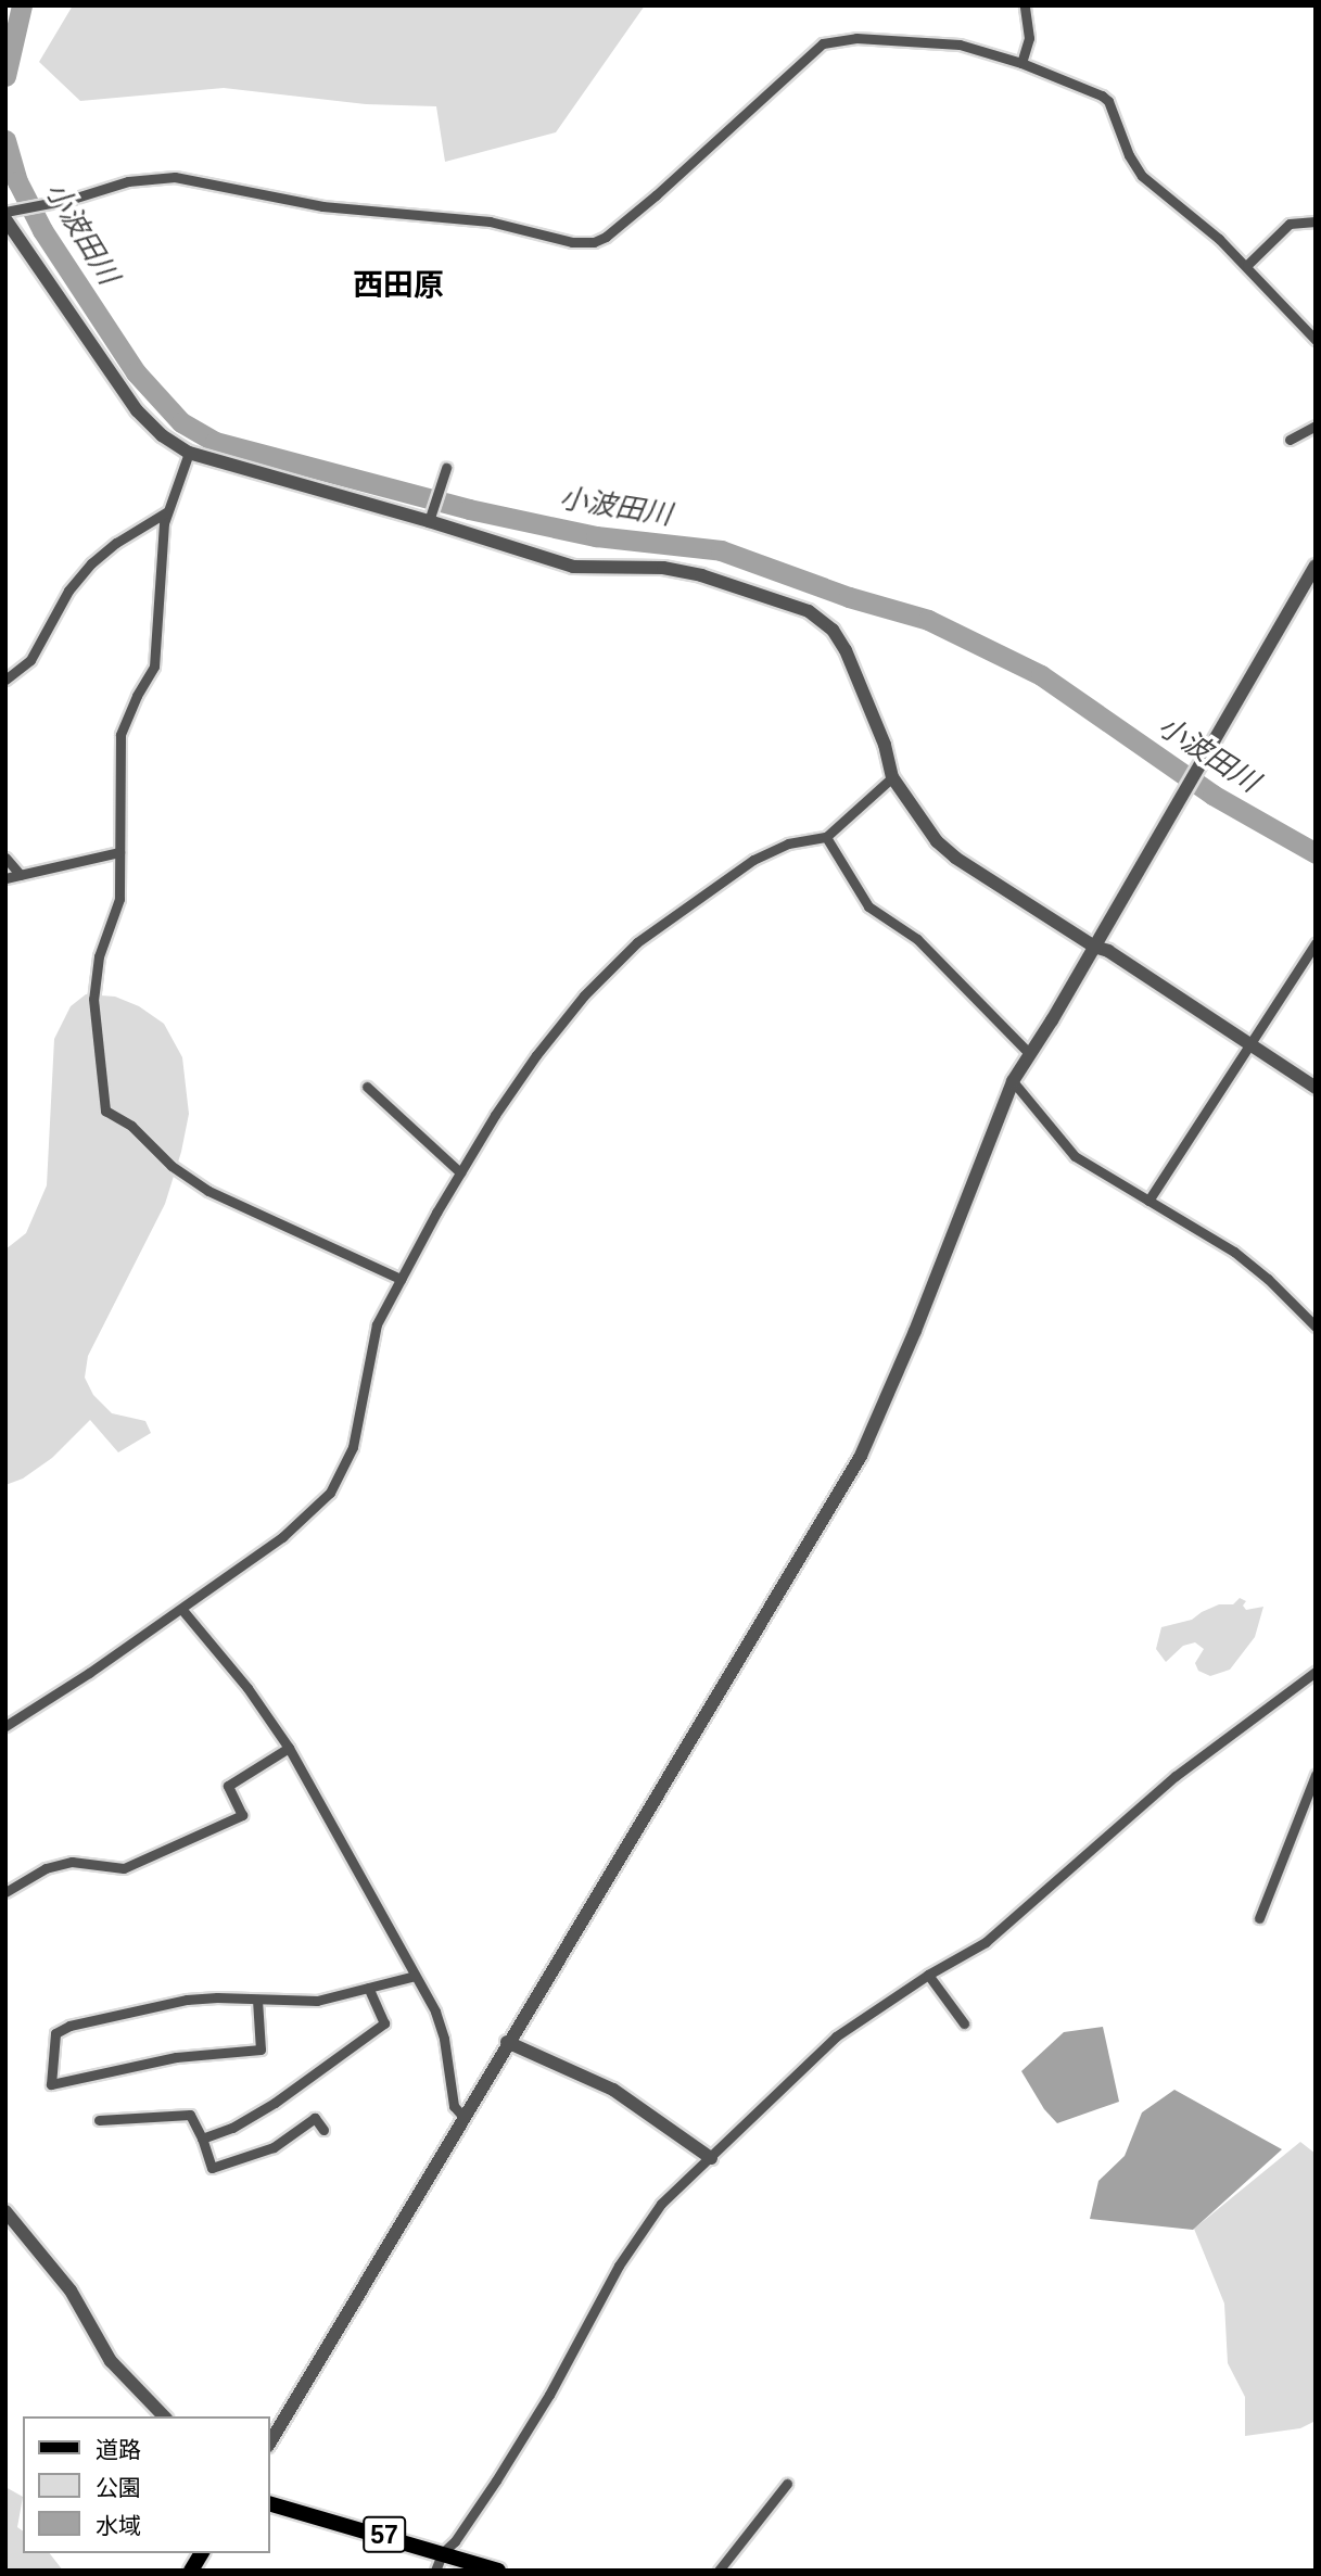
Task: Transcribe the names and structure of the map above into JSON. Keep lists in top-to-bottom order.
{
  "streets": {
    "main road": ["57"]
  },
  "districts": ["西田原"],
  "water": ["小波田川"],
  "legend": ["道路", "公園", "水域"]
}
